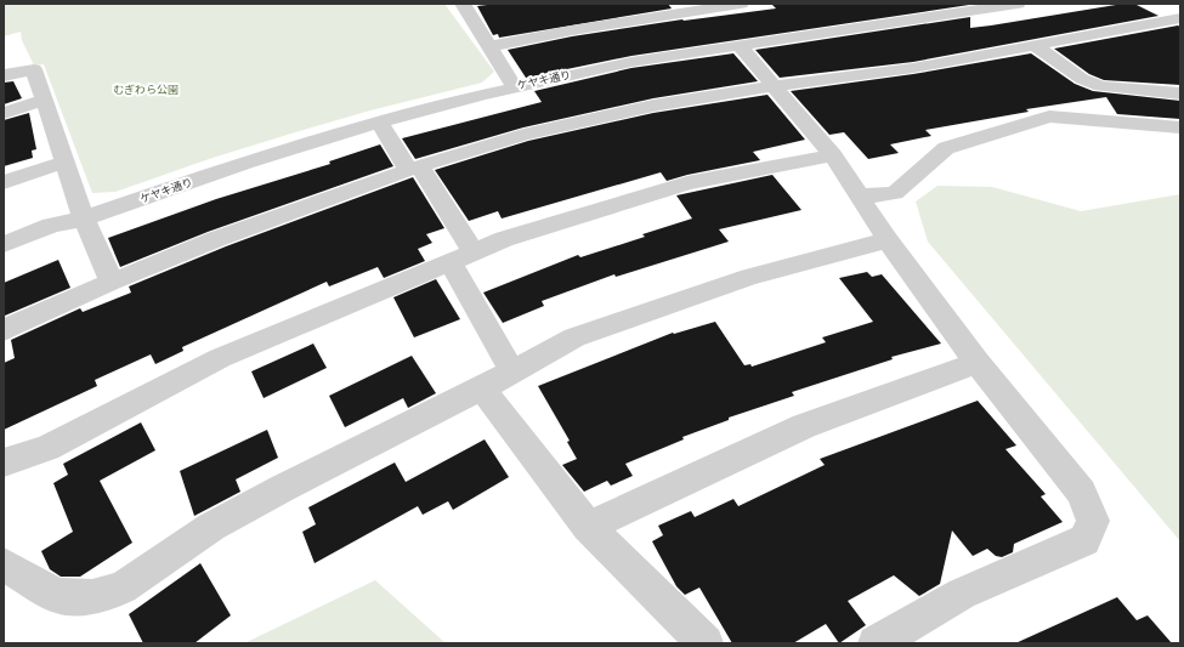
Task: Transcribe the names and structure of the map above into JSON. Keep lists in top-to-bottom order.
{
  "streets": {
    "street": ["ケヤキ通り"]
  },
  "parks": ["むぎわら公園"]
}
